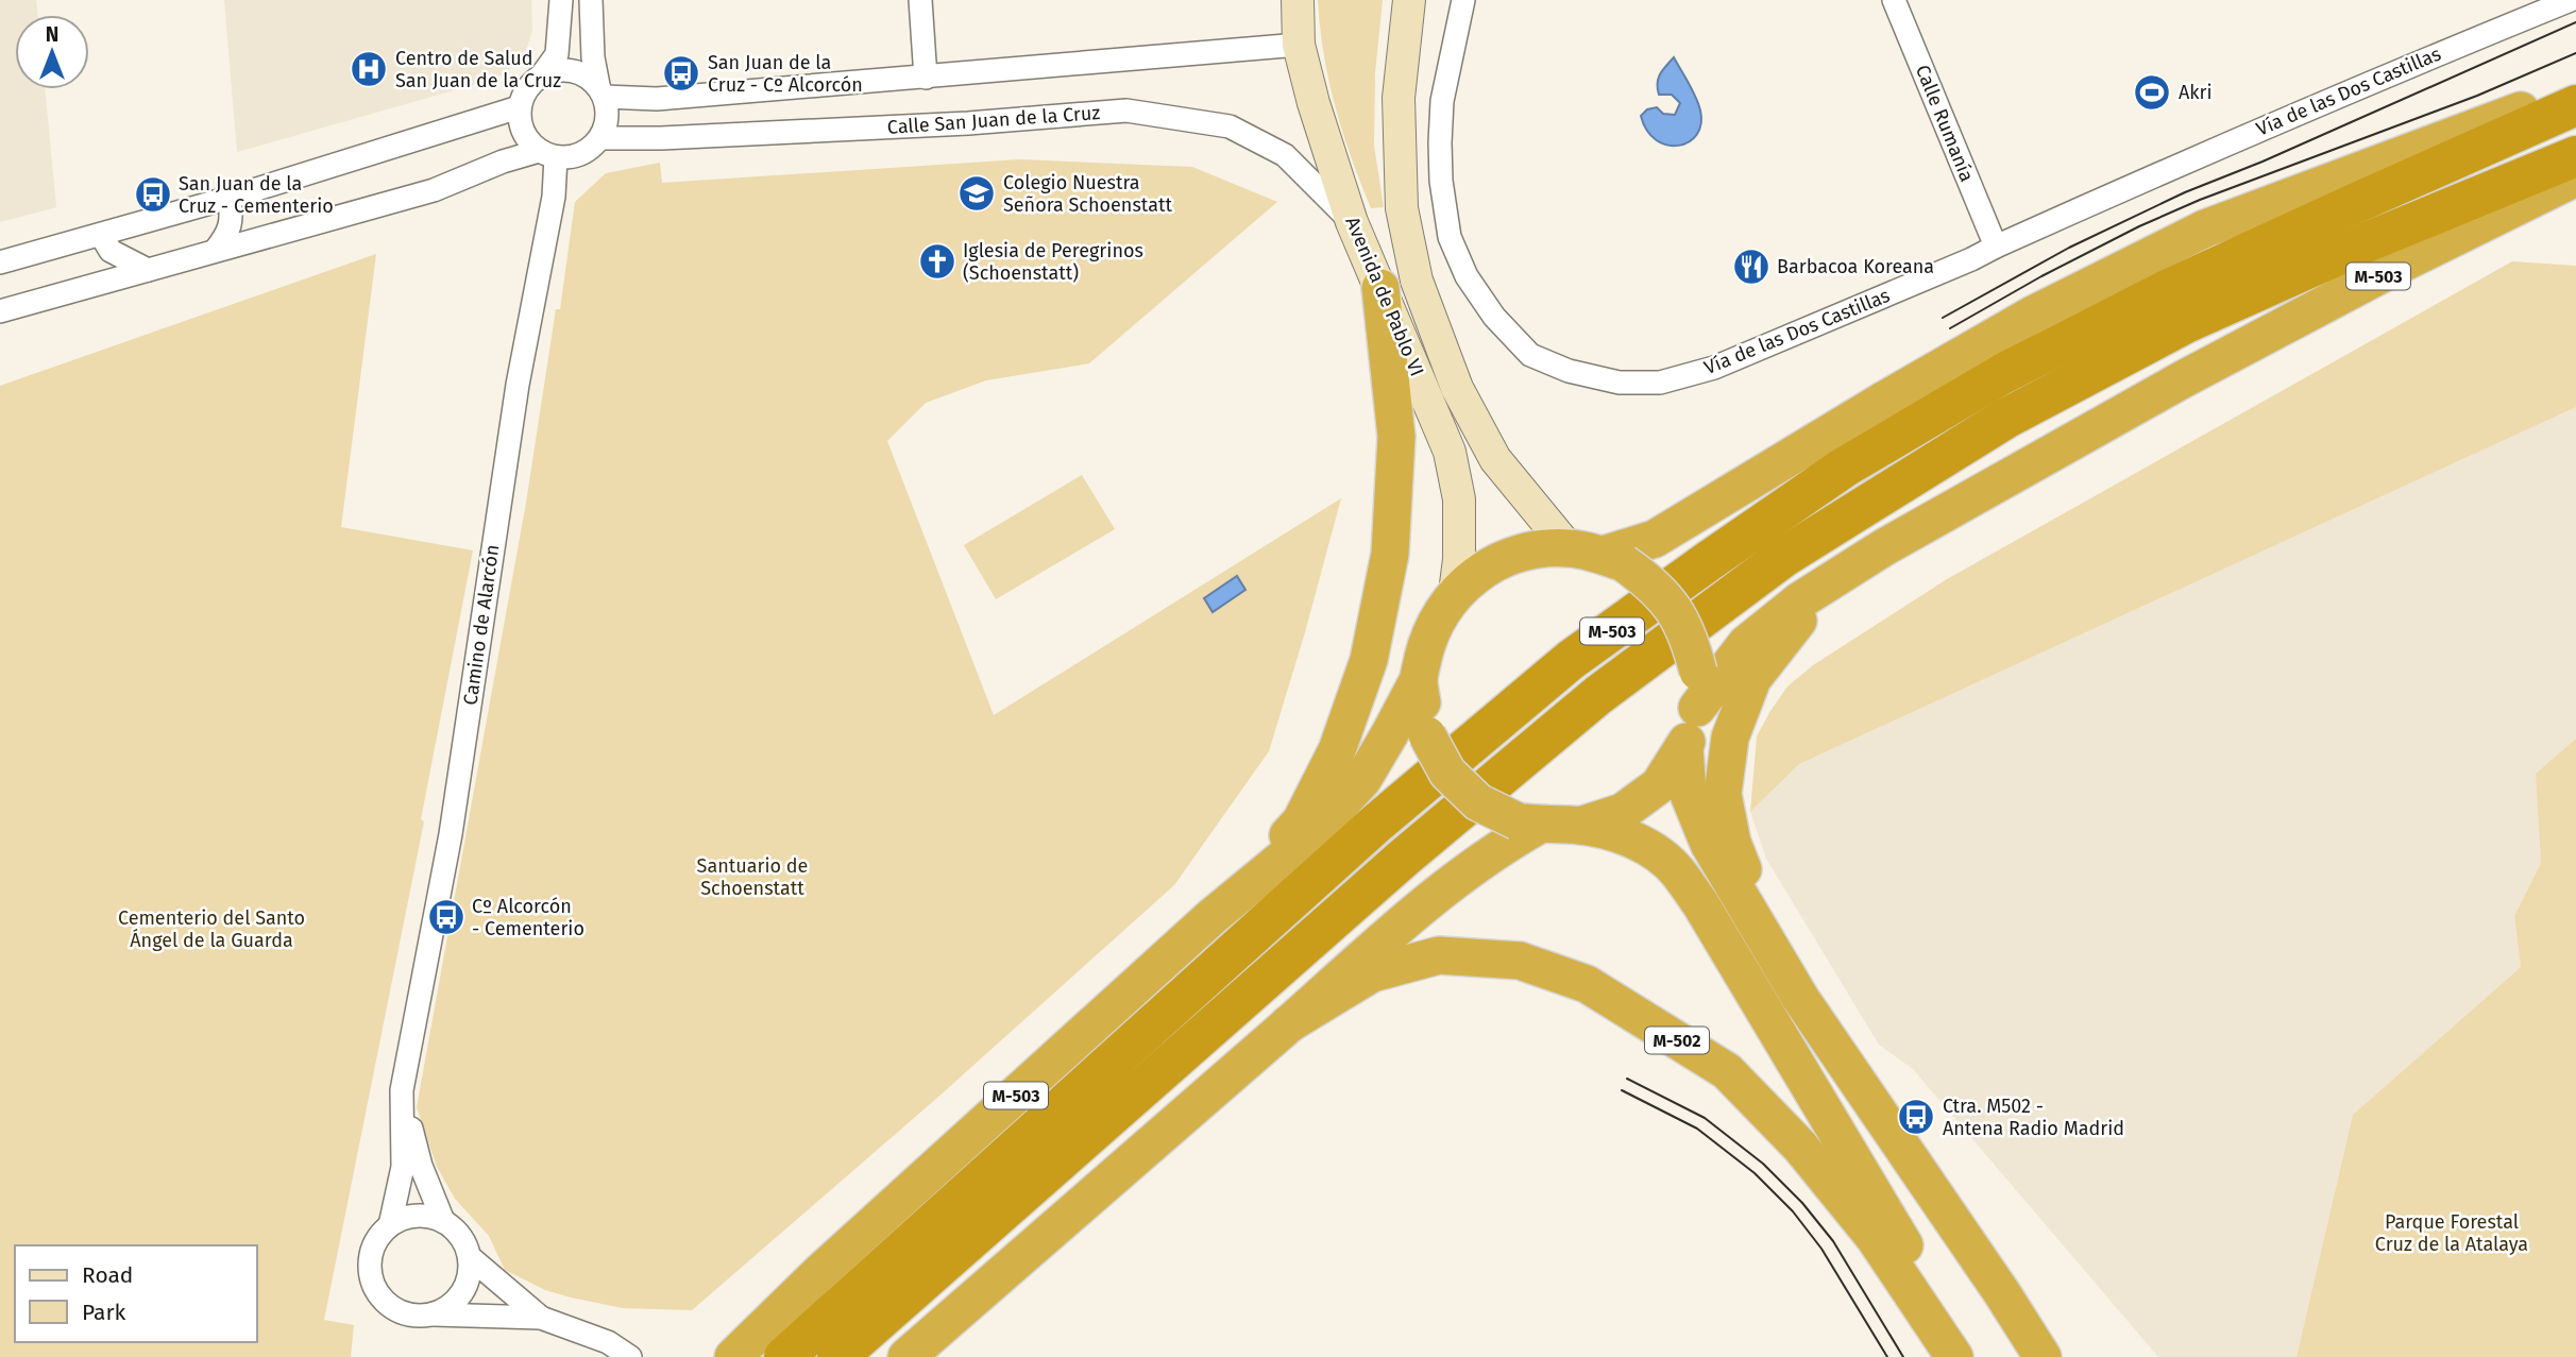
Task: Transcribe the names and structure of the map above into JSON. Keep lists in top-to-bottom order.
{
  "streets": {
    "highway": ["M-503", "M-502"],
    "main road": ["Avenida de Pablo VI"],
    "street": [
      "Vía de las Dos Castillas",
      "Calle San Juan de la Cruz",
      "Calle Rumanía",
      "Camino de Alarcón"
    ]
  },
  "crossings": [
    ["Vía de las Dos Castillas", "Calle Rumanía"],
    ["Calle San Juan de la Cruz", "Avenida de Pablo VI"],
    ["Calle San Juan de la Cruz", "Camino de Alarcón"],
    ["M-503", "Avenida de Pablo VI"]
  ],
  "parks": ["Santuario de Schoenstatt", "Cementerio del Santo Ángel de la Guarda", "Parque Forestal Cruz de la Atalaya"],
  "places": {
    "hospital": ["Centro de Salud San Juan de la Cruz"],
    "bus stop": [
      "San Juan de la Cruz - Cº Alcorcón",
      "San Juan de la Cruz - Cementerio",
      "Cº Alcorcón - Cementerio",
      "Ctra. M502 - Antena Radio Madrid"
    ],
    "sports": ["Akri"],
    "school or university": ["Colegio Nuestra Señora Schoenstatt"],
    "church": ["Iglesia de Peregrinos (Schoenstatt)"],
    "restaurant": ["Barbacoa Koreana"]
  },
  "legend": ["Road", "Park"],
  "north": "top"
}
